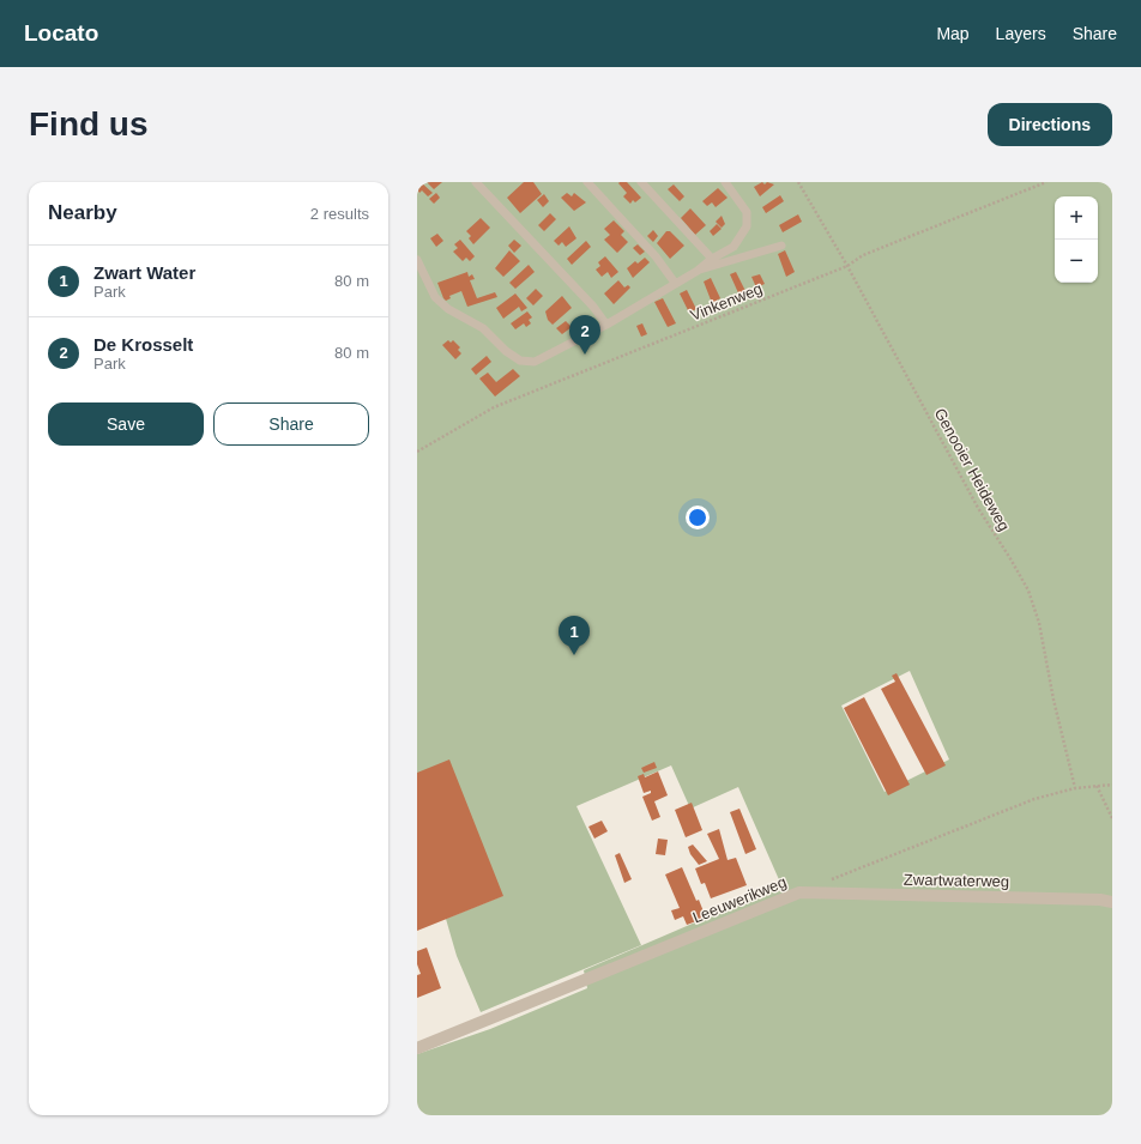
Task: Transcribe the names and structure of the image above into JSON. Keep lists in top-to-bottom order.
{
  "streets": {
    "street": ["Zwartwaterweg", "Leeuwerikweg"],
    "path": ["Vinkenweg", "Genooier Heideweg"]
  },
  "crossings": [
    ["Vinkenweg", "Genooier Heideweg"],
    ["Zwartwaterweg", "Leeuwerikweg"]
  ],
  "page": {
    "header": "Locato",
    "nav": ["Map", "Layers", "Share"],
    "buttons": [
      "Directions",
      ["Save", "Share"]
    ],
    "title": "Find us",
    "heading": ["Nearby", "2 results"],
    "map_buttons": ["+", "−"],
    "list": [
      {
        "mark": "1",
        "name": "Zwart Water",
        "note": "Park",
        "value": "80 m"
      },
      {
        "mark": "2",
        "name": "De Krosselt",
        "note": "Park",
        "value": "80 m"
      }
    ],
    "pins": ["2", "1"]
  }
}
